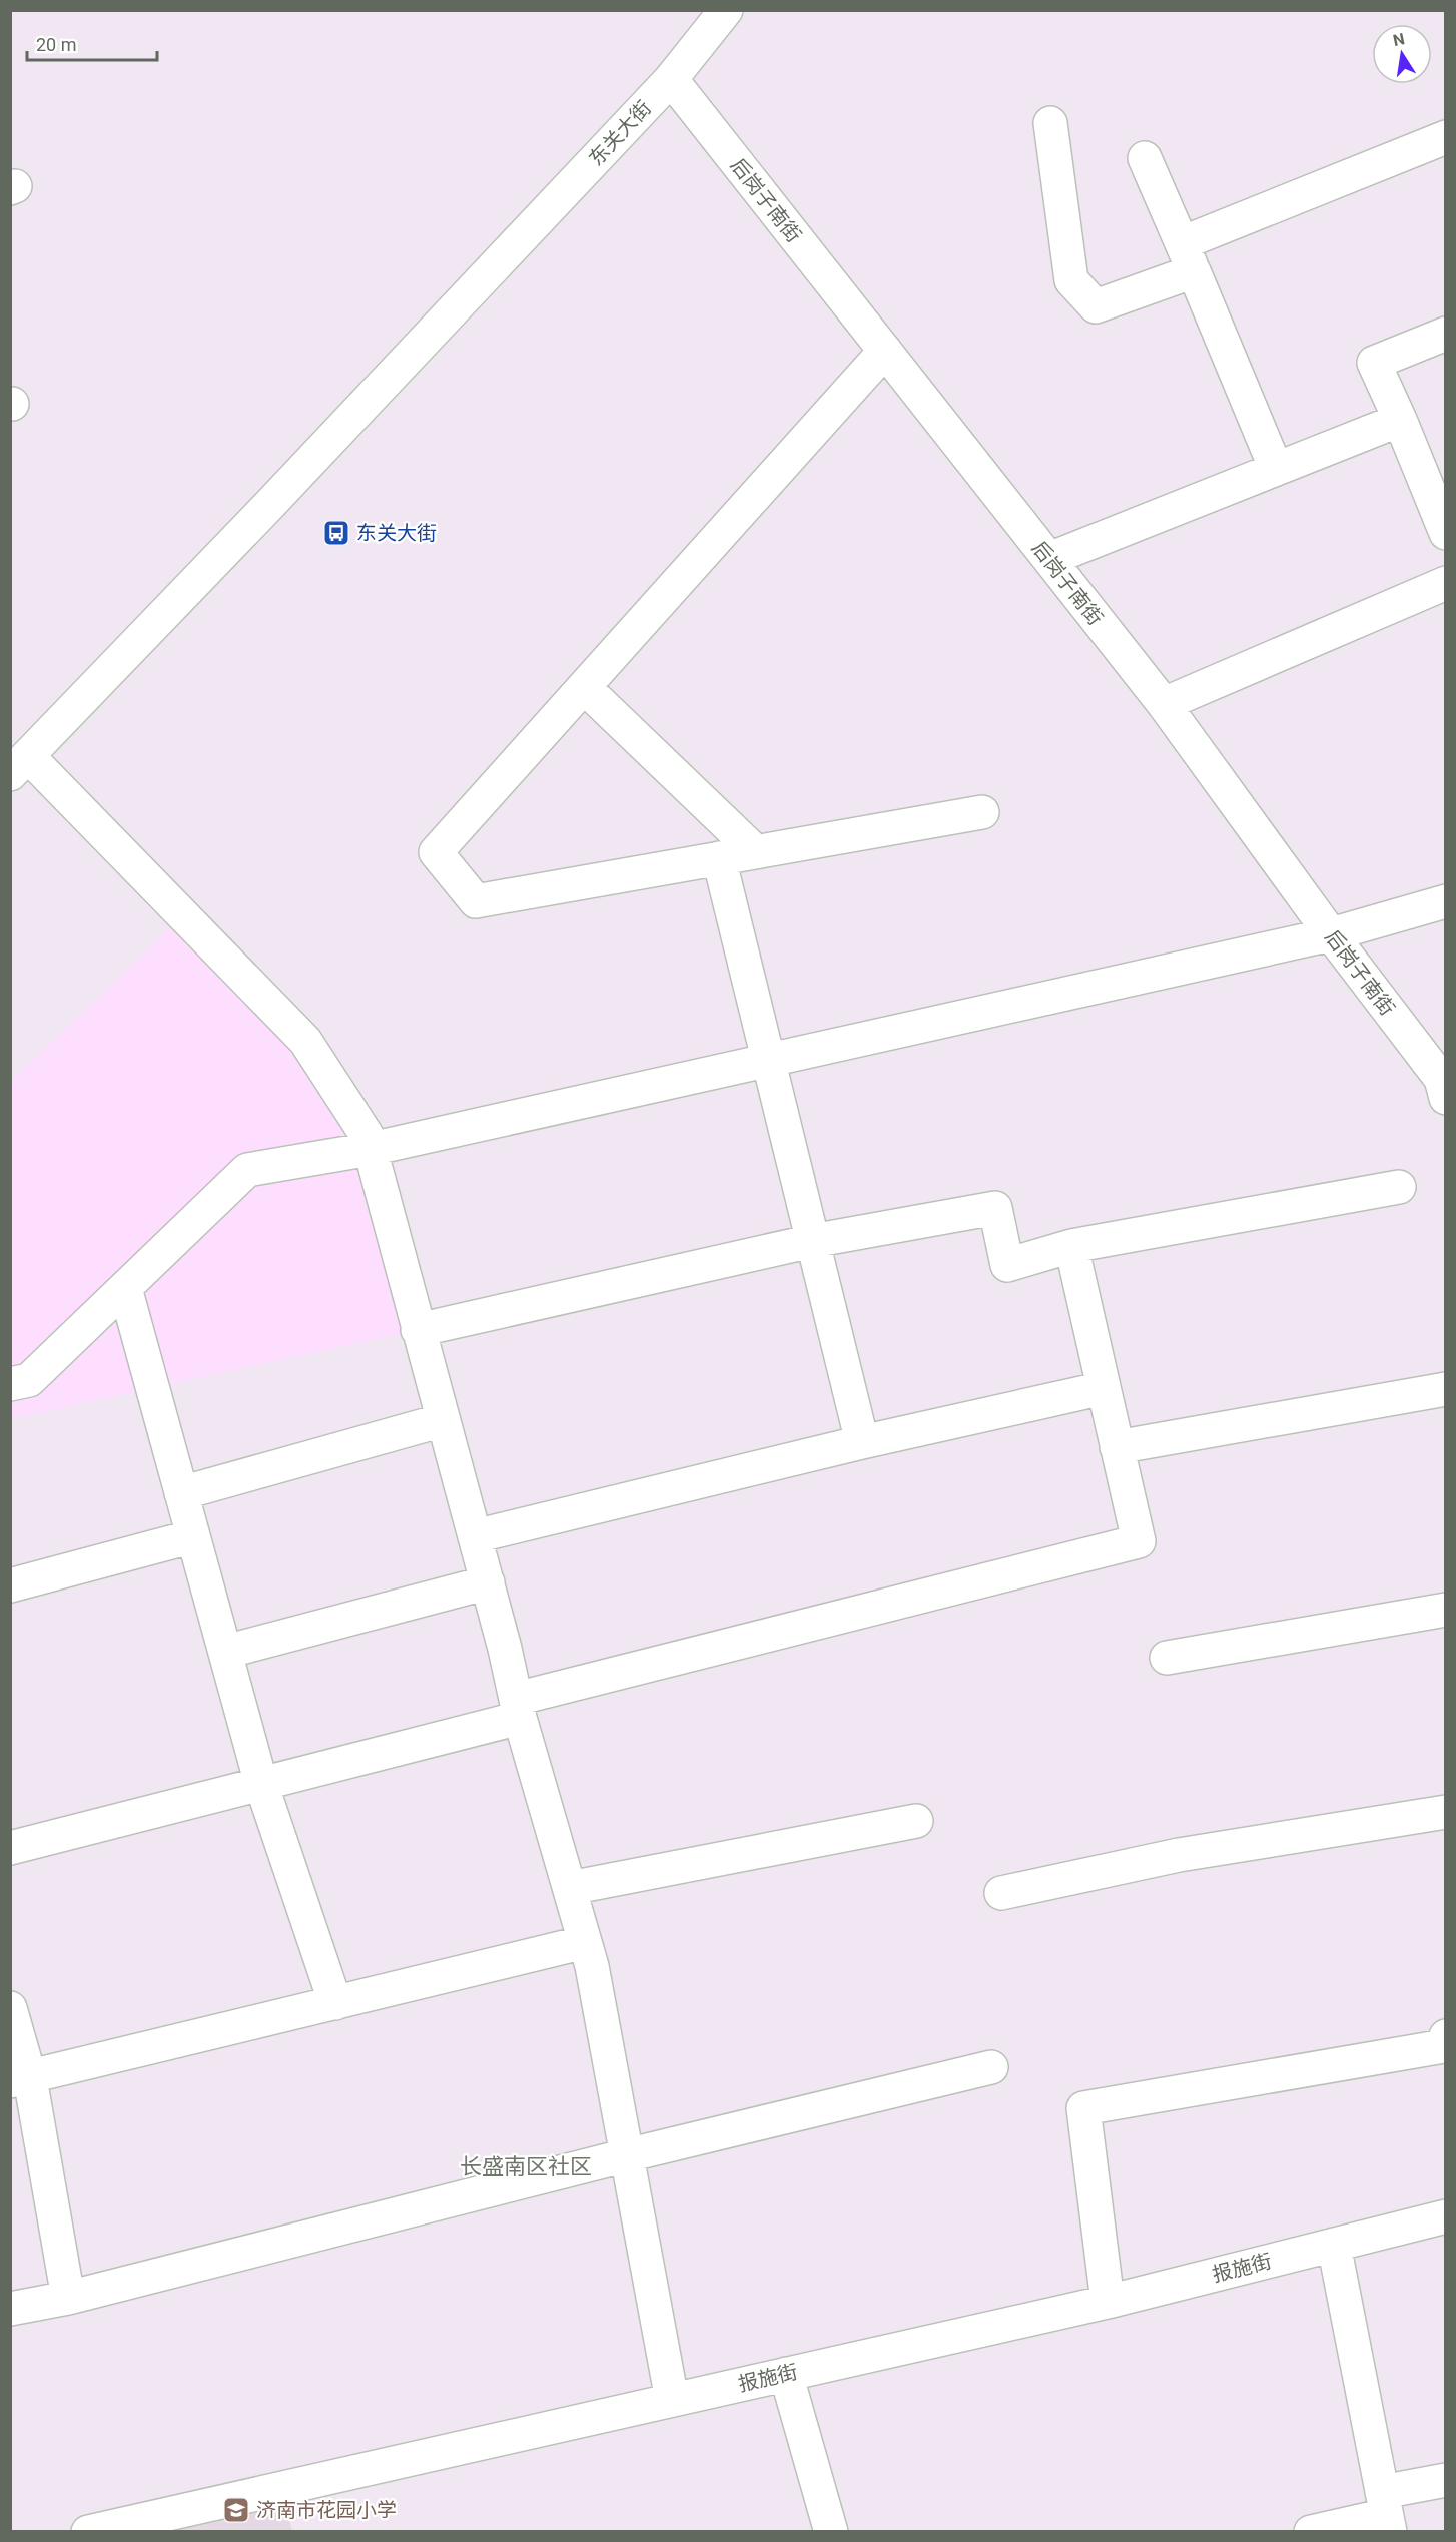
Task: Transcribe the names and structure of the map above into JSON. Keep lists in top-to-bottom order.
{
  "streets": {
    "street": ["东关大街", "后岗子南街", "报施街"]
  },
  "crossings": [
    ["东关大街", "后岗子南街"]
  ],
  "districts": ["长盛南区社区"],
  "places": {
    "bus stop": ["东关大街"],
    "school or university": ["济南市花园小学"]
  },
  "scale_bar": "20 m",
  "north": "top"
}
